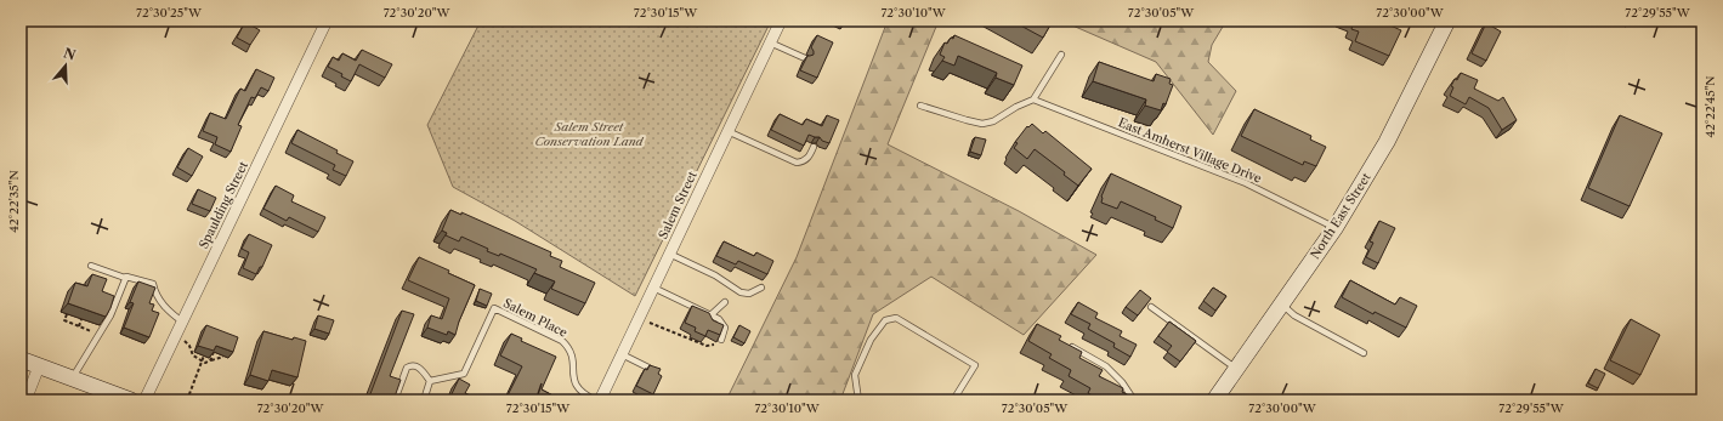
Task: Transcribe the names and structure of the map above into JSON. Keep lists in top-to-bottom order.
{
  "streets": {
    "main road": ["North East Street"],
    "street": ["Spaulding Street", "Salem Street"],
    "lane": ["East Amherst Village Drive", "Salem Place"]
  },
  "crossings": [
    ["East Amherst Village Drive", "North East Street"]
  ],
  "parks": ["Salem Street Conservation Land"],
  "north": "top",
  "coordinates": [
    "72°30'25\"W",
    "72°30'20\"W",
    "72°30'15\"W",
    "72°30'10\"W",
    "72°30'05\"W",
    "72°30'00\"W",
    "72°29'55\"W",
    "42°22'45\"N",
    "42°22'35\"N"
  ]
}
